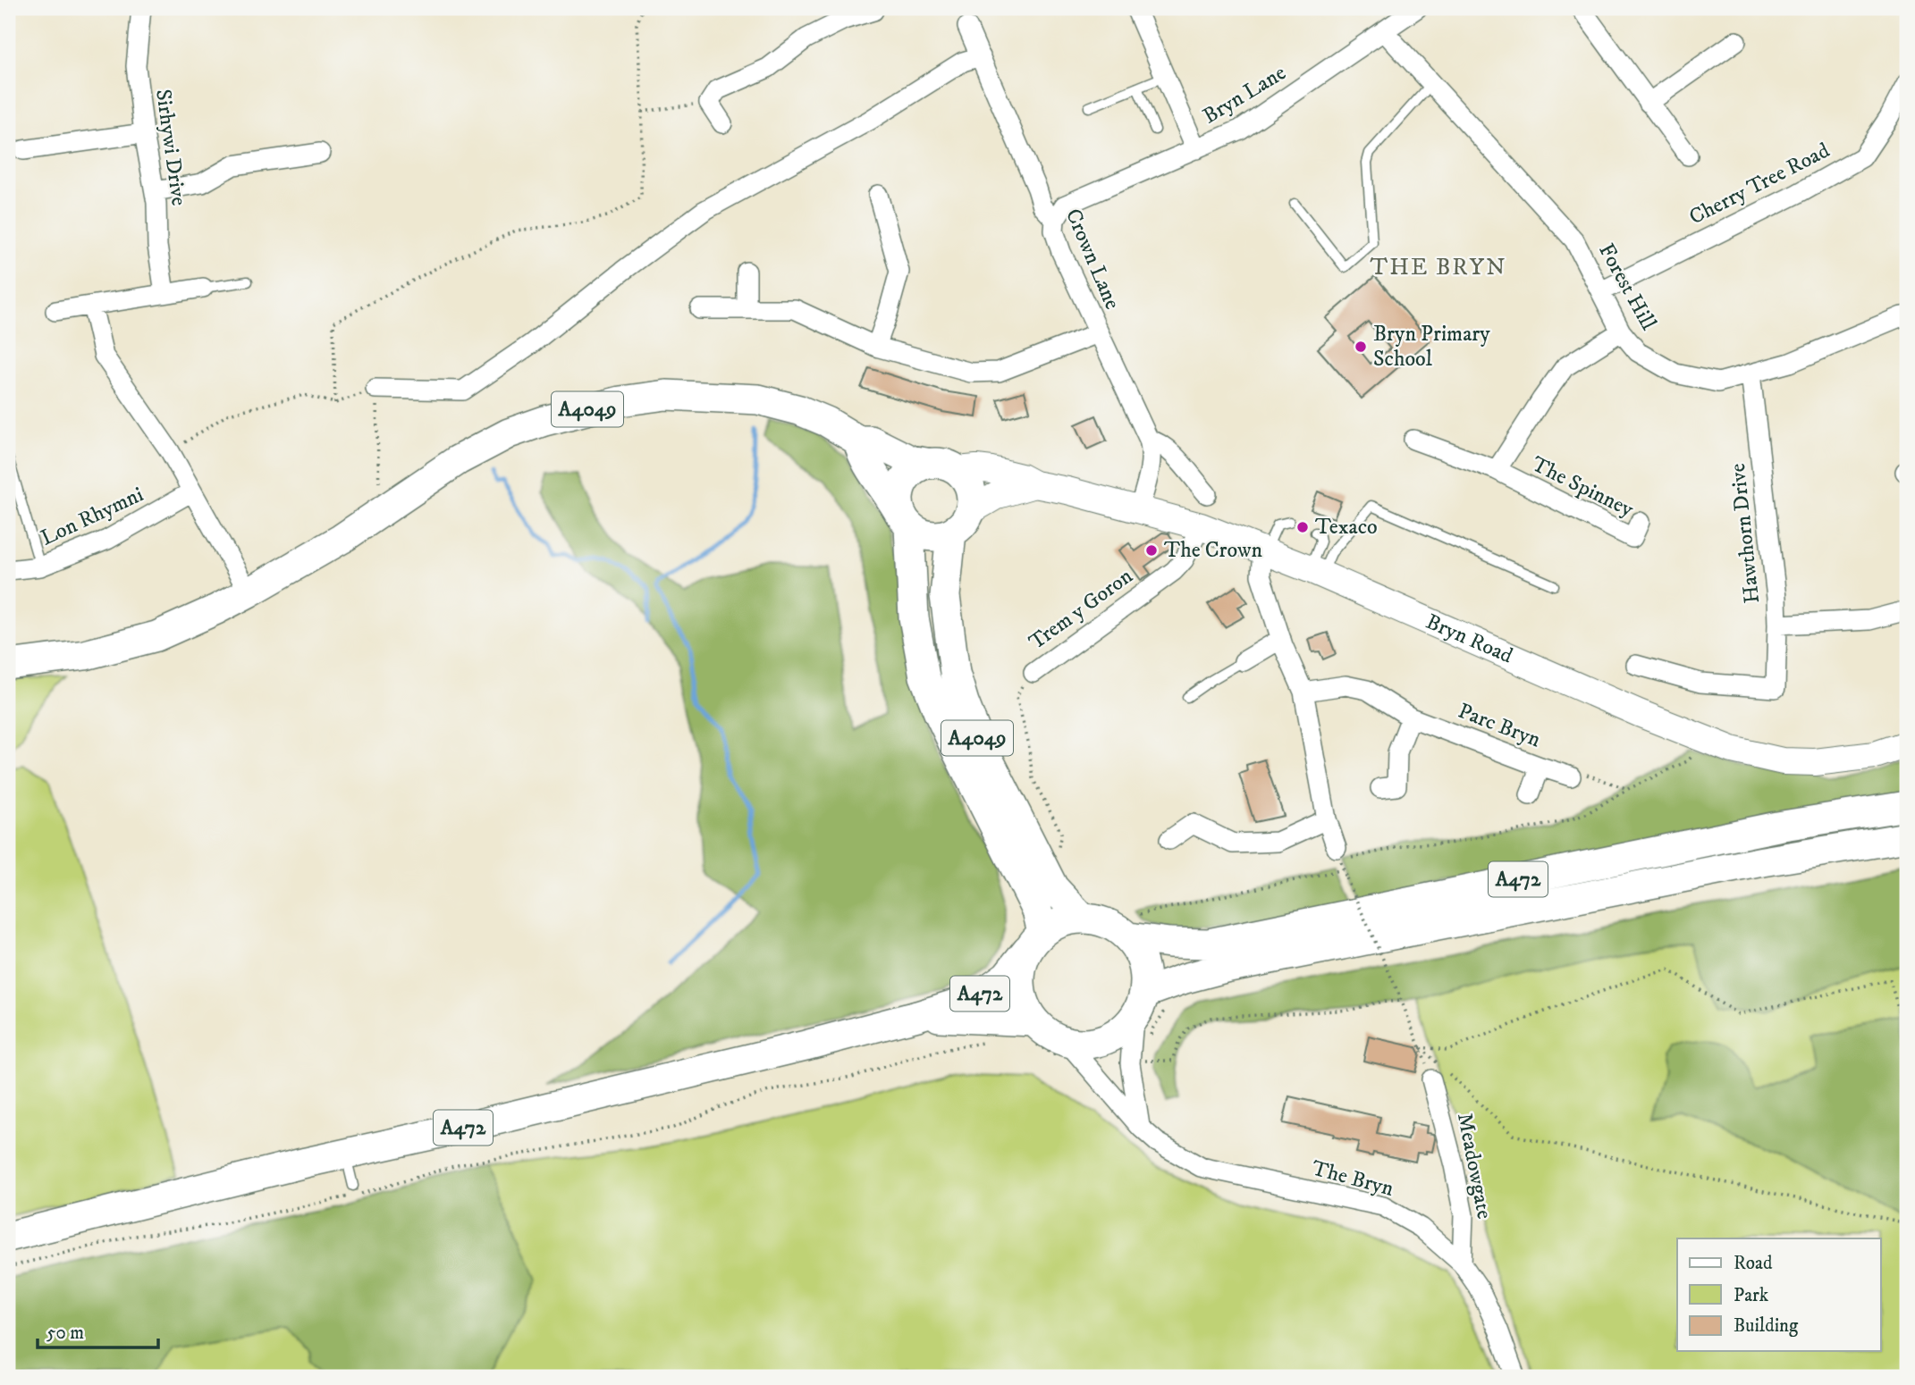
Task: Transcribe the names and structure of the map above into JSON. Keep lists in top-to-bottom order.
{
  "streets": {
    "main road": ["A4049", "A472"],
    "street": [
      "Bryn Lane",
      "Sirhywi Drive",
      "Cherry Tree Road",
      "Crown Lane",
      "Forest Hill",
      "The Spinney",
      "Lon Rhymni",
      "Hawthorn Drive",
      "Trem y Goron",
      "Bryn Road",
      "Parc Bryn",
      "Meadowgate",
      "The Bryn"
    ]
  },
  "crossings": [
    ["Bryn Lane", "Crown Lane"],
    ["Bryn Lane", "Forest Hill"],
    ["Cherry Tree Road", "Forest Hill"],
    ["Crown Lane", "Bryn Road"],
    ["Forest Hill", "The Spinney"],
    ["Forest Hill", "Hawthorn Drive"],
    ["A4049", "Bryn Road"],
    ["A4049", "A472"],
    ["A4049", "The Bryn"],
    ["Trem y Goron", "Bryn Road"],
    ["A472", "The Bryn"],
    ["Meadowgate", "The Bryn"]
  ],
  "districts": ["THE BRYN"],
  "places": ["Bryn Primary School", "Texaco", "The Crown"],
  "legend": ["Road", "Park", "Building"],
  "scale_bar": "50 m"
}
